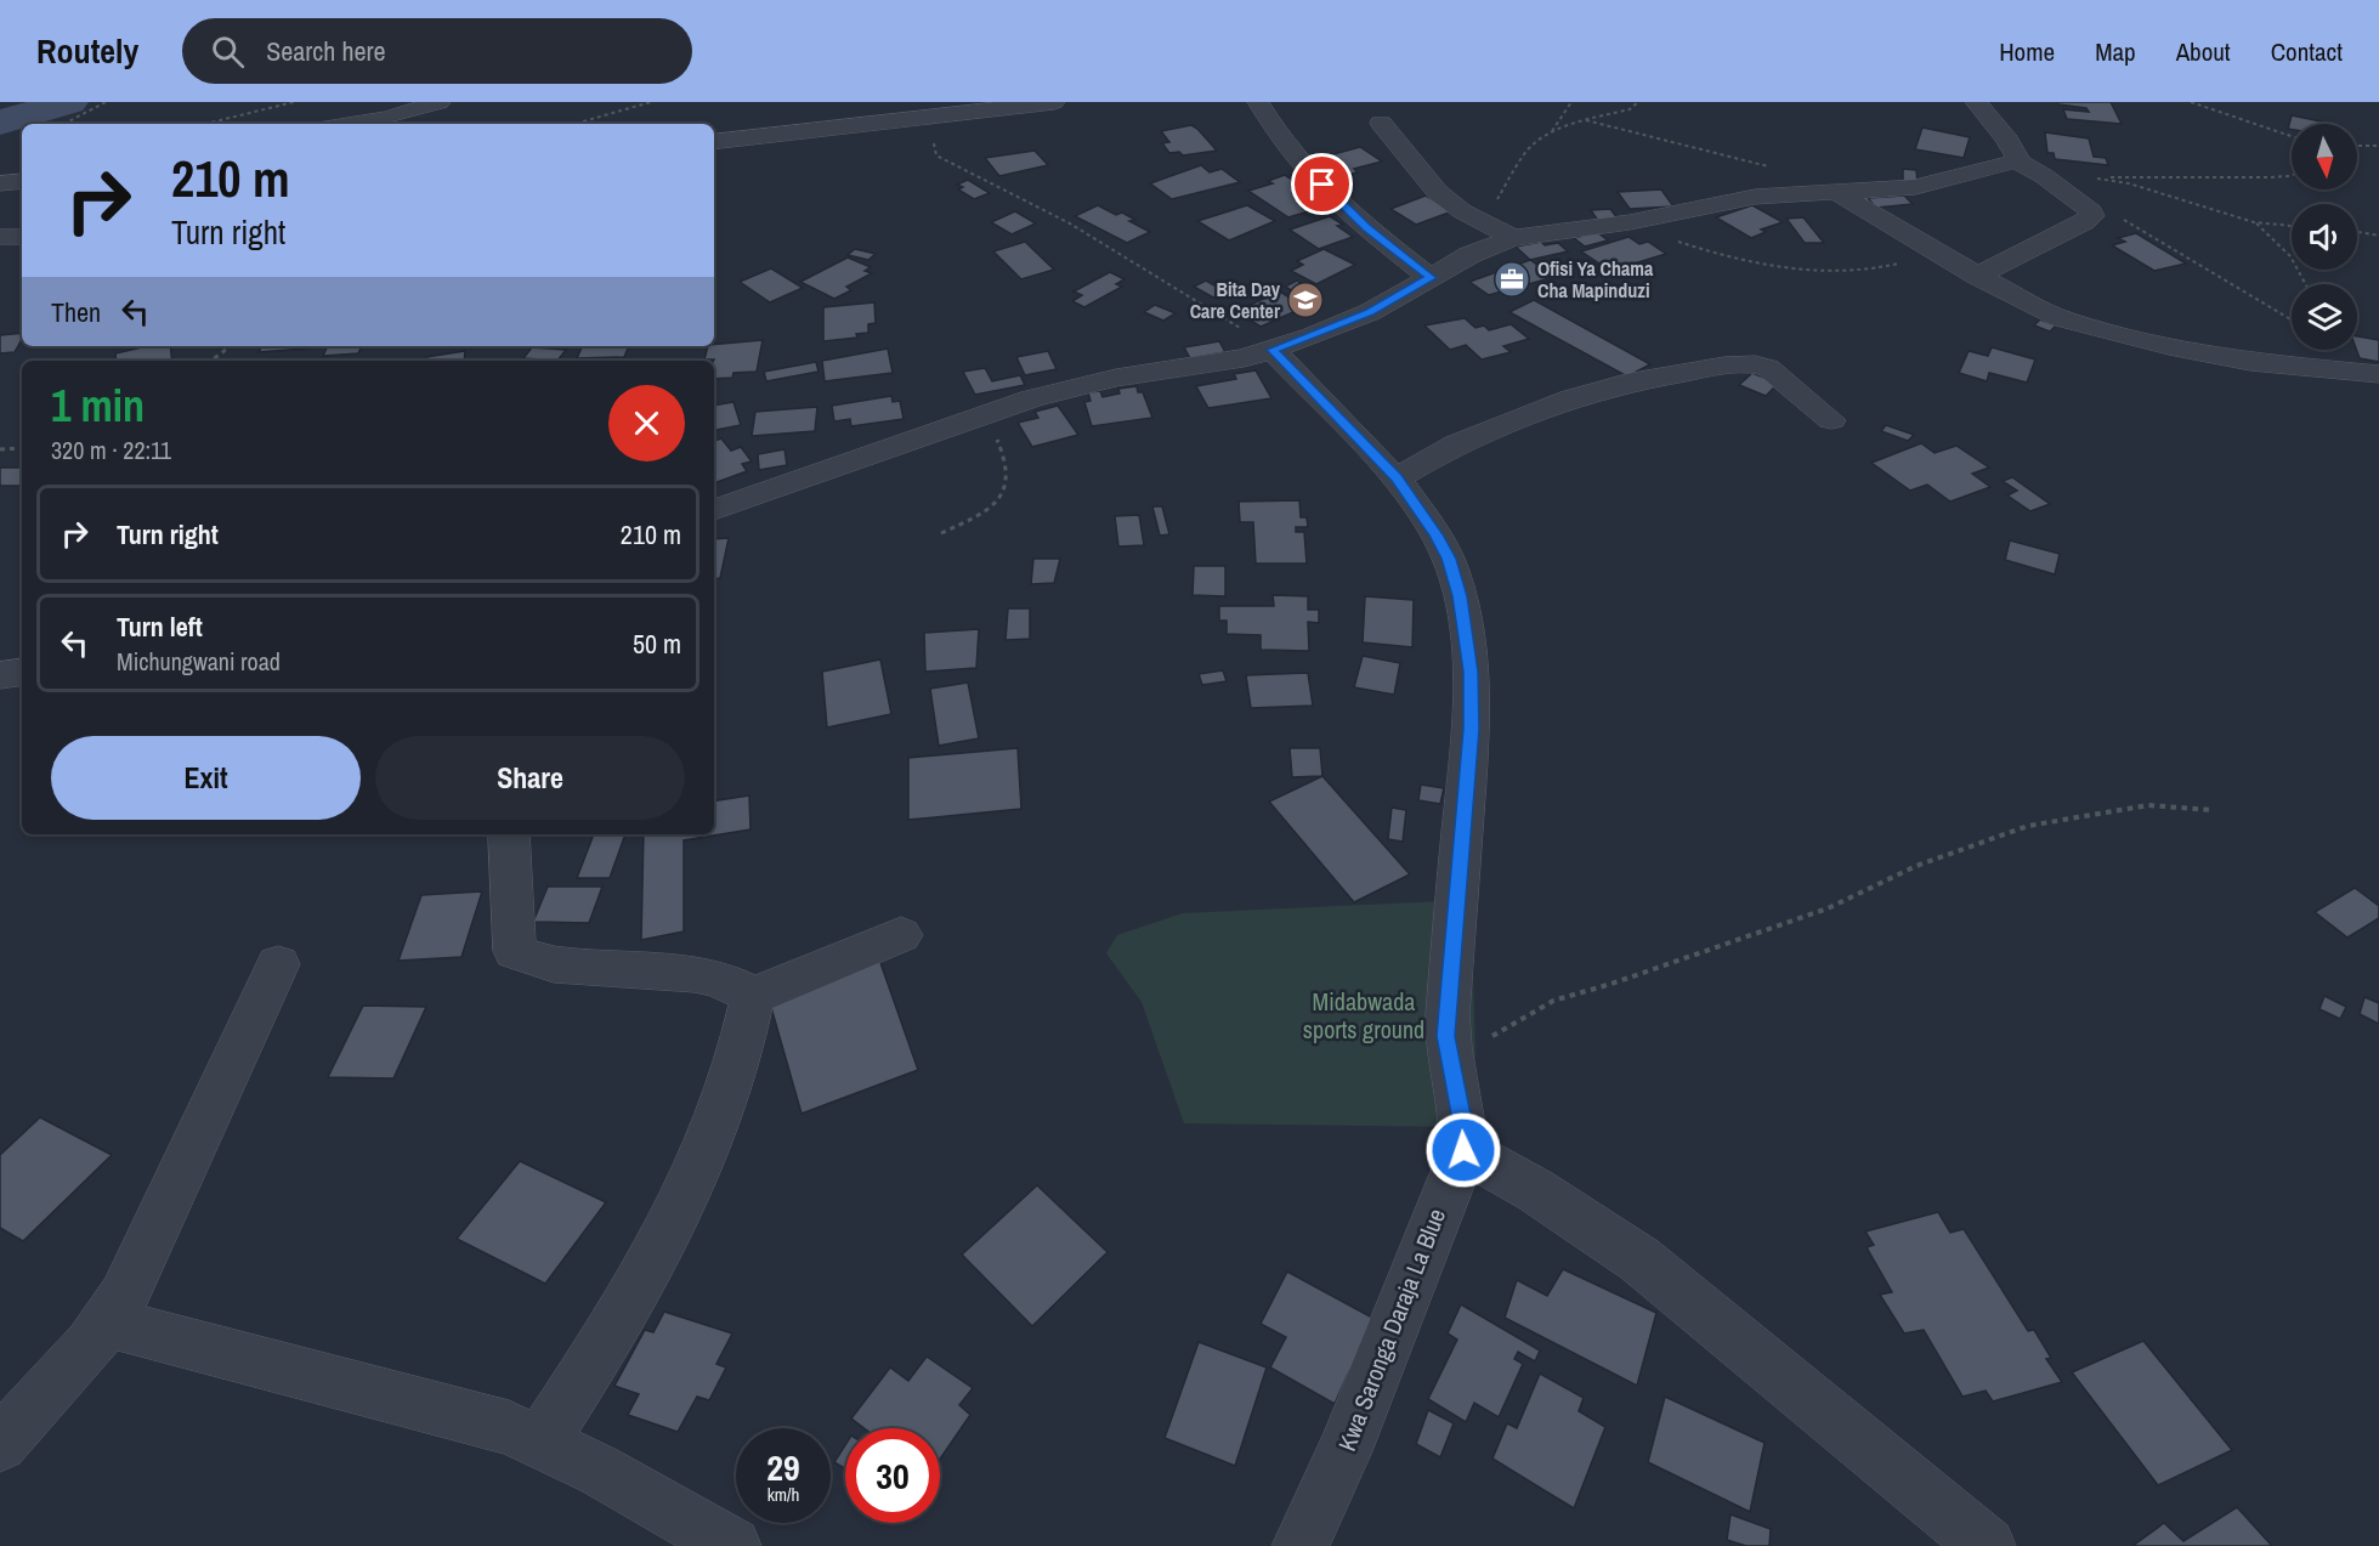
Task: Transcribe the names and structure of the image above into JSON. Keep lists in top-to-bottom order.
{
  "streets": {
    "street": ["Kwa Saronga Daraja La Blue"]
  },
  "parks": ["Midabwada sports ground"],
  "places": {
    "office": ["Ofisi Ya Chama Cha Mapinduzi"],
    "school or university": ["Bita Day Care Center"]
  },
  "north": "bottom",
  "page": {
    "header": "Routely",
    "search": "Search here",
    "nav": [
      "Home",
      "Map",
      "About",
      "Contact"
    ],
    "turn": ["210 m", "Turn right"],
    "then": "Then",
    "heading": ["1 min", "320 m · 22:11"],
    "list": [
      {
        "name": "Turn right",
        "value": "210 m"
      },
      {
        "name": "Turn left",
        "note": "Michungwani road",
        "value": "50 m"
      }
    ],
    "buttons": ["Exit", "Share"],
    "speed": "29 km/h",
    "limit": "30"
  }
}
